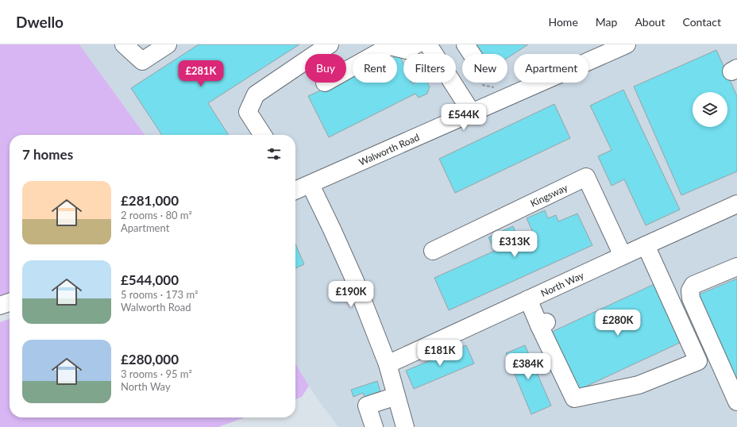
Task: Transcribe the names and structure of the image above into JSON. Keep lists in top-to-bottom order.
{
  "streets": {
    "street": ["Walworth Road", "Kingsway", "North Way"]
  },
  "crossings": [
    ["Kingsway", "North Way"]
  ],
  "page": {
    "header": "Dwello",
    "nav": [
      "Home",
      "Map",
      "About",
      "Contact"
    ],
    "chip": [
      "Buy",
      "Rent",
      "Filters",
      "New",
      "Apartment"
    ],
    "price": [
      "£281K",
      "£544K",
      "£313K",
      "£190K",
      "£280K",
      "£181K",
      "£384K"
    ],
    "heading": "7 homes",
    "list": [
      {
        "name": "£281,000",
        "note": "2 rooms · 80 m² · Apartment"
      },
      {
        "name": "£544,000",
        "note": "5 rooms · 173 m² · Walworth Road"
      },
      {
        "name": "£280,000",
        "note": "3 rooms · 95 m² · North Way"
      }
    ]
  }
}
